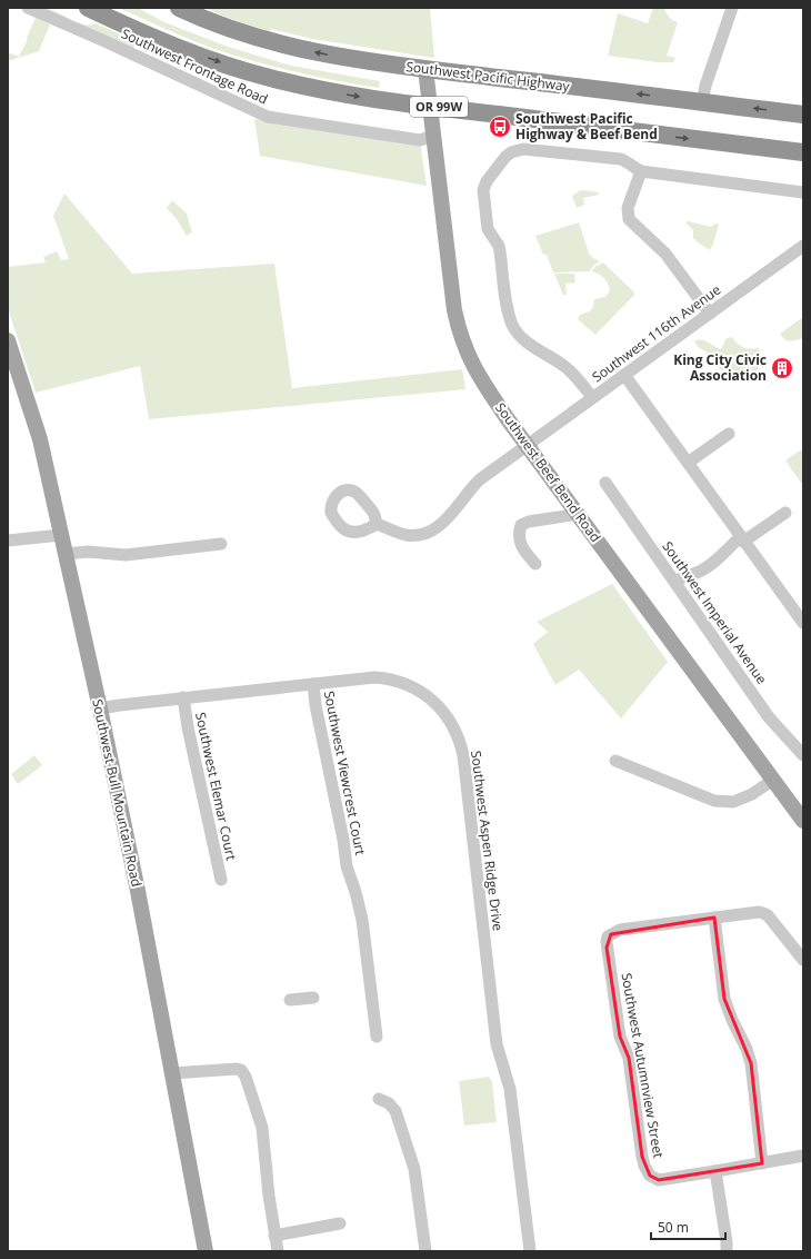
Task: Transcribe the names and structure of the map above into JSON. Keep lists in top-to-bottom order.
{
  "streets": {
    "highway": ["Southwest Pacific Highway", "OR 99W"],
    "main road": ["Southwest Beef Bend Road", "Southwest Bull Mountain Road"],
    "street": [
      "Southwest Frontage Road",
      "Southwest 116th Avenue",
      "Southwest Imperial Avenue",
      "Southwest Viewcrest Court",
      "Southwest Elemar Court",
      "Southwest Aspen Ridge Drive",
      "Southwest Autumnview Street"
    ]
  },
  "crossings": [
    ["Southwest Frontage Road", "Southwest Beef Bend Road"],
    ["Southwest Pacific Highway", "Southwest Beef Bend Road"],
    ["OR 99W", "Southwest Beef Bend Road"],
    ["Southwest 116th Avenue", "Southwest Beef Bend Road"],
    ["Southwest Viewcrest Court", "Southwest Aspen Ridge Drive"],
    ["Southwest Elemar Court", "Southwest Aspen Ridge Drive"],
    ["Southwest Bull Mountain Road", "Southwest Aspen Ridge Drive"]
  ],
  "places": {
    "bus stop": ["Southwest Pacific Highway & Beef Bend"],
    "building": ["King City Civic Association"]
  },
  "scale_bar": "50 m"
}
